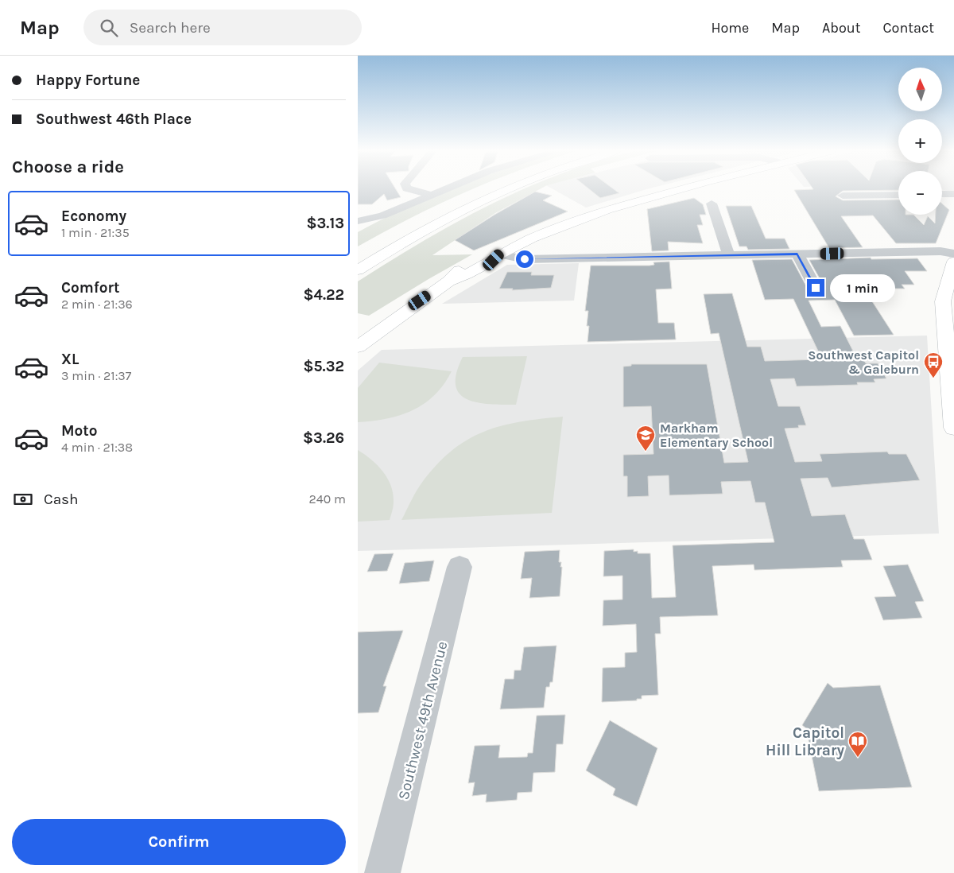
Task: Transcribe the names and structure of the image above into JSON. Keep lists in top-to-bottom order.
{
  "streets": {
    "street": ["Southwest 49th Avenue"]
  },
  "places": {
    "bus stop": ["Southwest Capitol & Galeburn"],
    "school or university": ["Markham Elementary School"],
    "library": ["Capitol Hill Library"]
  },
  "north": "top",
  "page": {
    "header": "Map",
    "search": "Search here",
    "nav": [
      "Home",
      "Map",
      "About",
      "Contact"
    ],
    "banner": ["Happy Fortune", "Southwest 46th Place"],
    "map_buttons": ["+", "−"],
    "heading": "Choose a ride",
    "list": [
      {
        "name": "Economy",
        "note": "1 min · 21:35",
        "value": "$3.13"
      },
      {
        "name": "Comfort",
        "note": "2 min · 21:36",
        "value": "$4.22"
      },
      {
        "name": "XL",
        "note": "3 min · 21:37",
        "value": "$5.32"
      },
      {
        "name": "Moto",
        "note": "4 min · 21:38",
        "value": "$3.26"
      }
    ],
    "bubble": "1 min",
    "pay": ["Cash", "240 m"],
    "buttons": "Confirm"
  }
}
